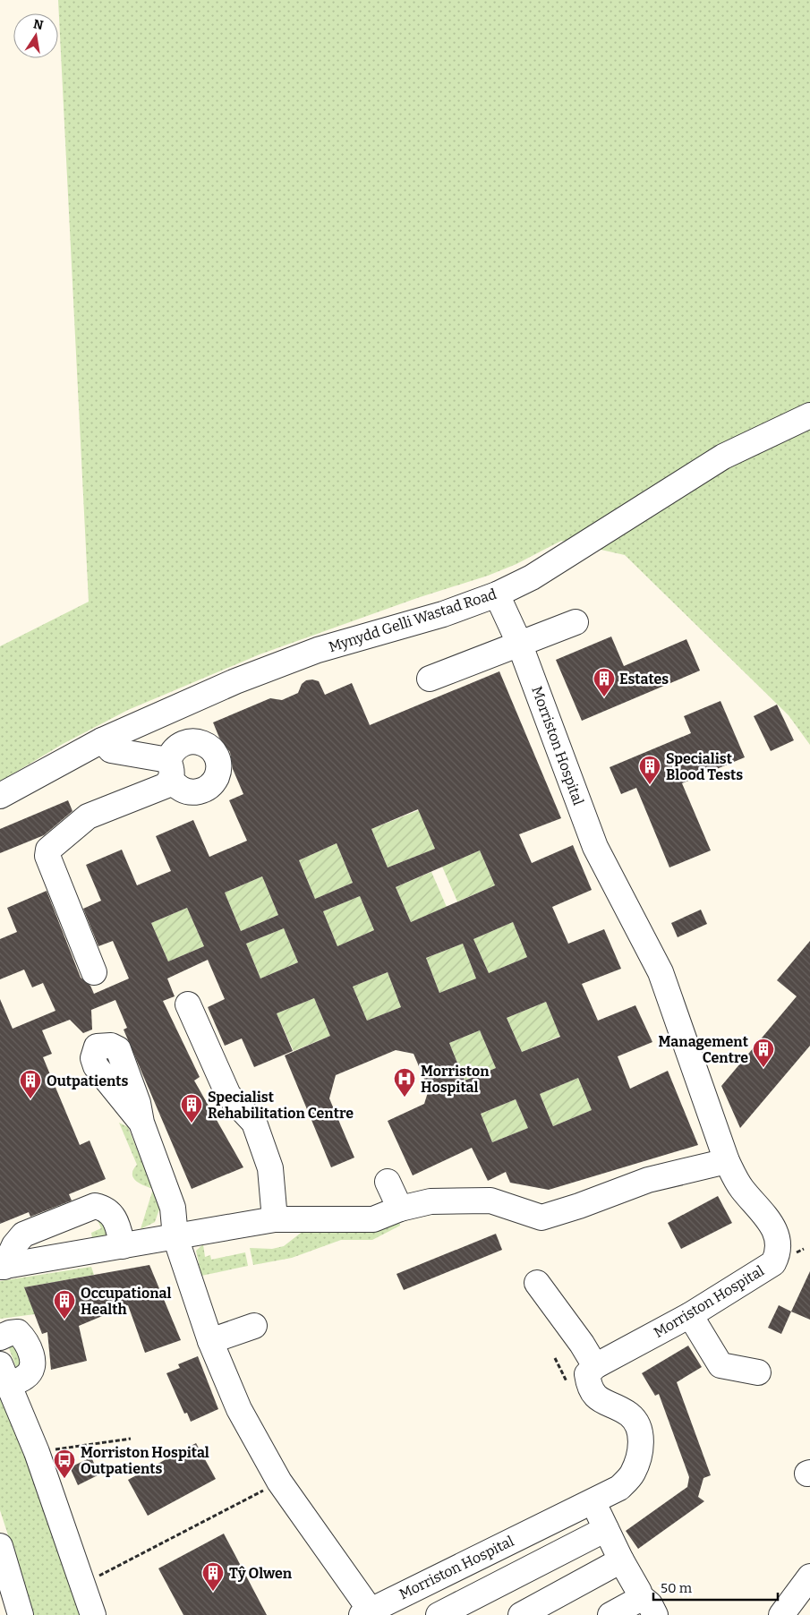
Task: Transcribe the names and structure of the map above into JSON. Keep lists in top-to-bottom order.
{
  "streets": {
    "street": ["Mynydd Gelli Wastad Road", "Morriston Hospital"]
  },
  "crossings": [
    ["Mynydd Gelli Wastad Road", "Morriston Hospital"]
  ],
  "places": {
    "building": [
      "Estates",
      "Specialist Blood Tests",
      "Management Centre",
      "Outpatients",
      "Specialist Rehabilitation Centre",
      "Occupational Health",
      "Tŷ Olwen"
    ],
    "hospital": ["Morriston Hospital"],
    "bus stop": ["Morriston Hospital Outpatients"]
  },
  "scale_bar": "50 m",
  "north": "top"
}
